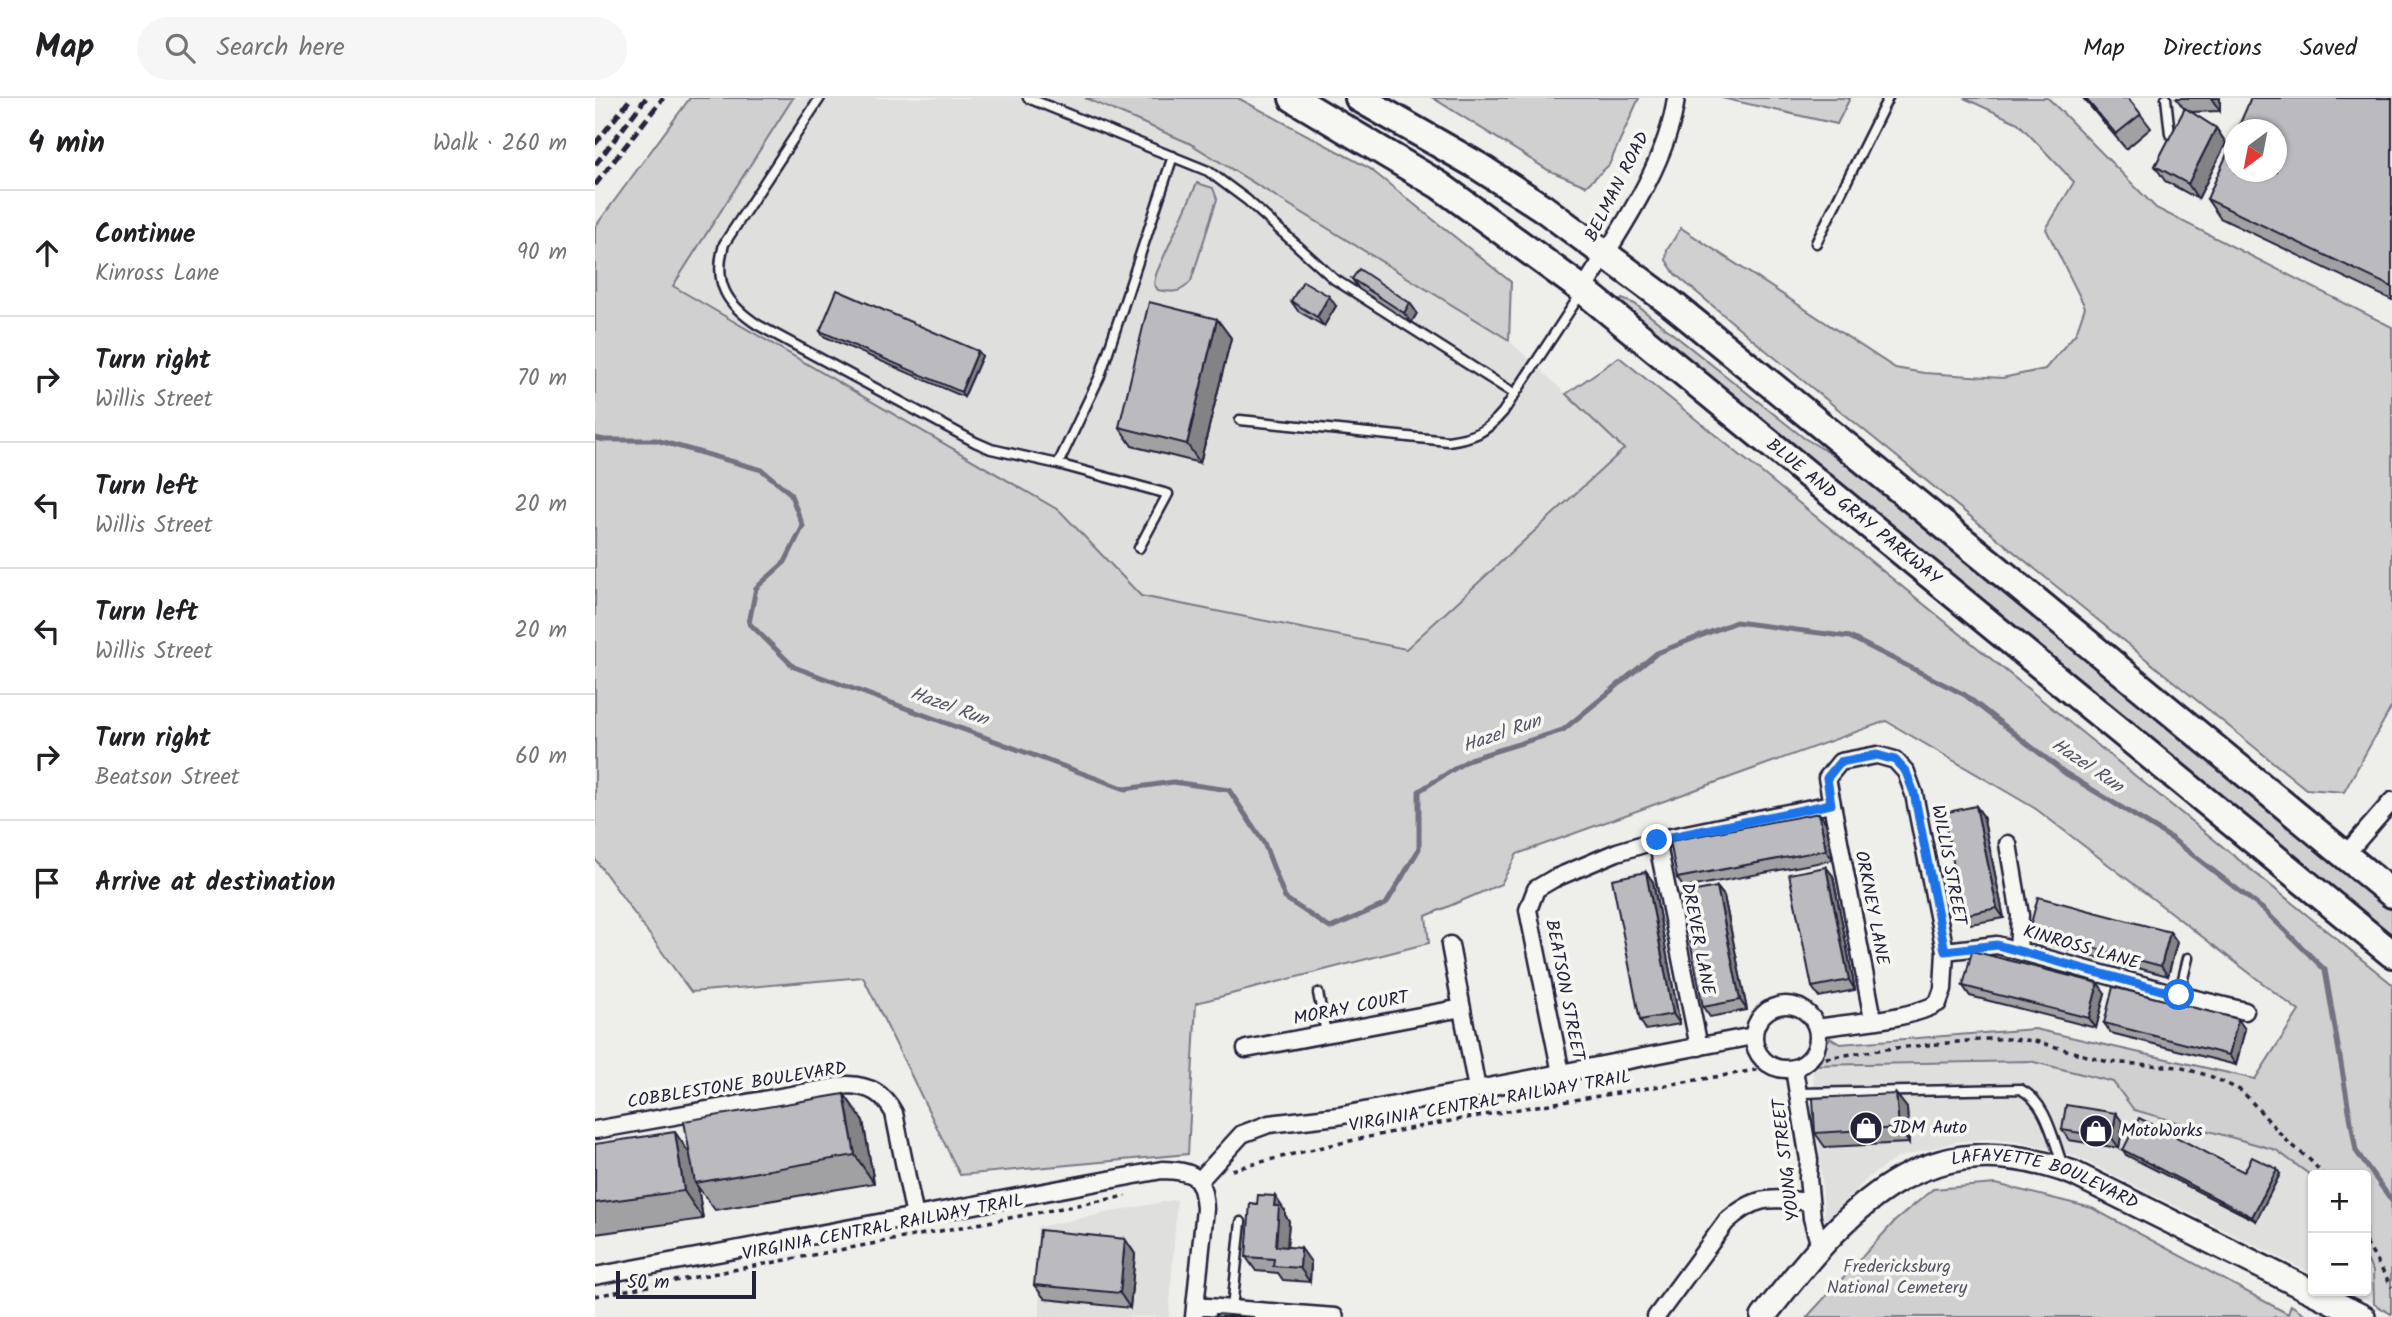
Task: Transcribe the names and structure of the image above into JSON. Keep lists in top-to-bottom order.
{
  "streets": {
    "highway": ["BLUE AND GRAY PARKWAY"],
    "main road": ["LAFAYETTE BOULEVARD"],
    "street": [
      "BELMAN ROAD",
      "WILLIS STREET",
      "ORKNEY LANE",
      "DREVER LANE",
      "KINROSS LANE",
      "BEATSON STREET",
      "MORAY COURT",
      "COBBLESTONE BOULEVARD",
      "YOUNG STREET"
    ],
    "path": ["VIRGINIA CENTRAL RAILWAY TRAIL"]
  },
  "crossings": [
    ["BELMAN ROAD", "BLUE AND GRAY PARKWAY"],
    ["WILLIS STREET", "ORKNEY LANE"],
    ["WILLIS STREET", "KINROSS LANE"],
    ["WILLIS STREET", "BEATSON STREET"],
    ["WILLIS STREET", "YOUNG STREET"],
    ["ORKNEY LANE", "BEATSON STREET"],
    ["DREVER LANE", "BEATSON STREET"],
    ["YOUNG STREET", "LAFAYETTE BOULEVARD"]
  ],
  "water": ["Hazel Run"],
  "parks": ["Fredericksburg National Cemetery"],
  "places": {
    "shop": ["JDM Auto", "MotoWorks"]
  },
  "scale_bar": "50 m",
  "north": "bottom left",
  "page": {
    "header": "Map",
    "search": "Search here",
    "nav": ["Map", "Directions", "Saved"],
    "heading": ["4 min", "Walk · 260 m"],
    "list": [
      ["Continue", "Kinross Lane", "90 m"],
      ["Turn right", "Willis Street", "70 m"],
      ["Turn left", "Willis Street", "20 m"],
      ["Turn left", "Willis Street", "20 m"],
      ["Turn right", "Beatson Street", "60 m"],
      "Arrive at destination"
    ],
    "map_buttons": ["+", "−"],
    "scale": "50 m"
  }
}
